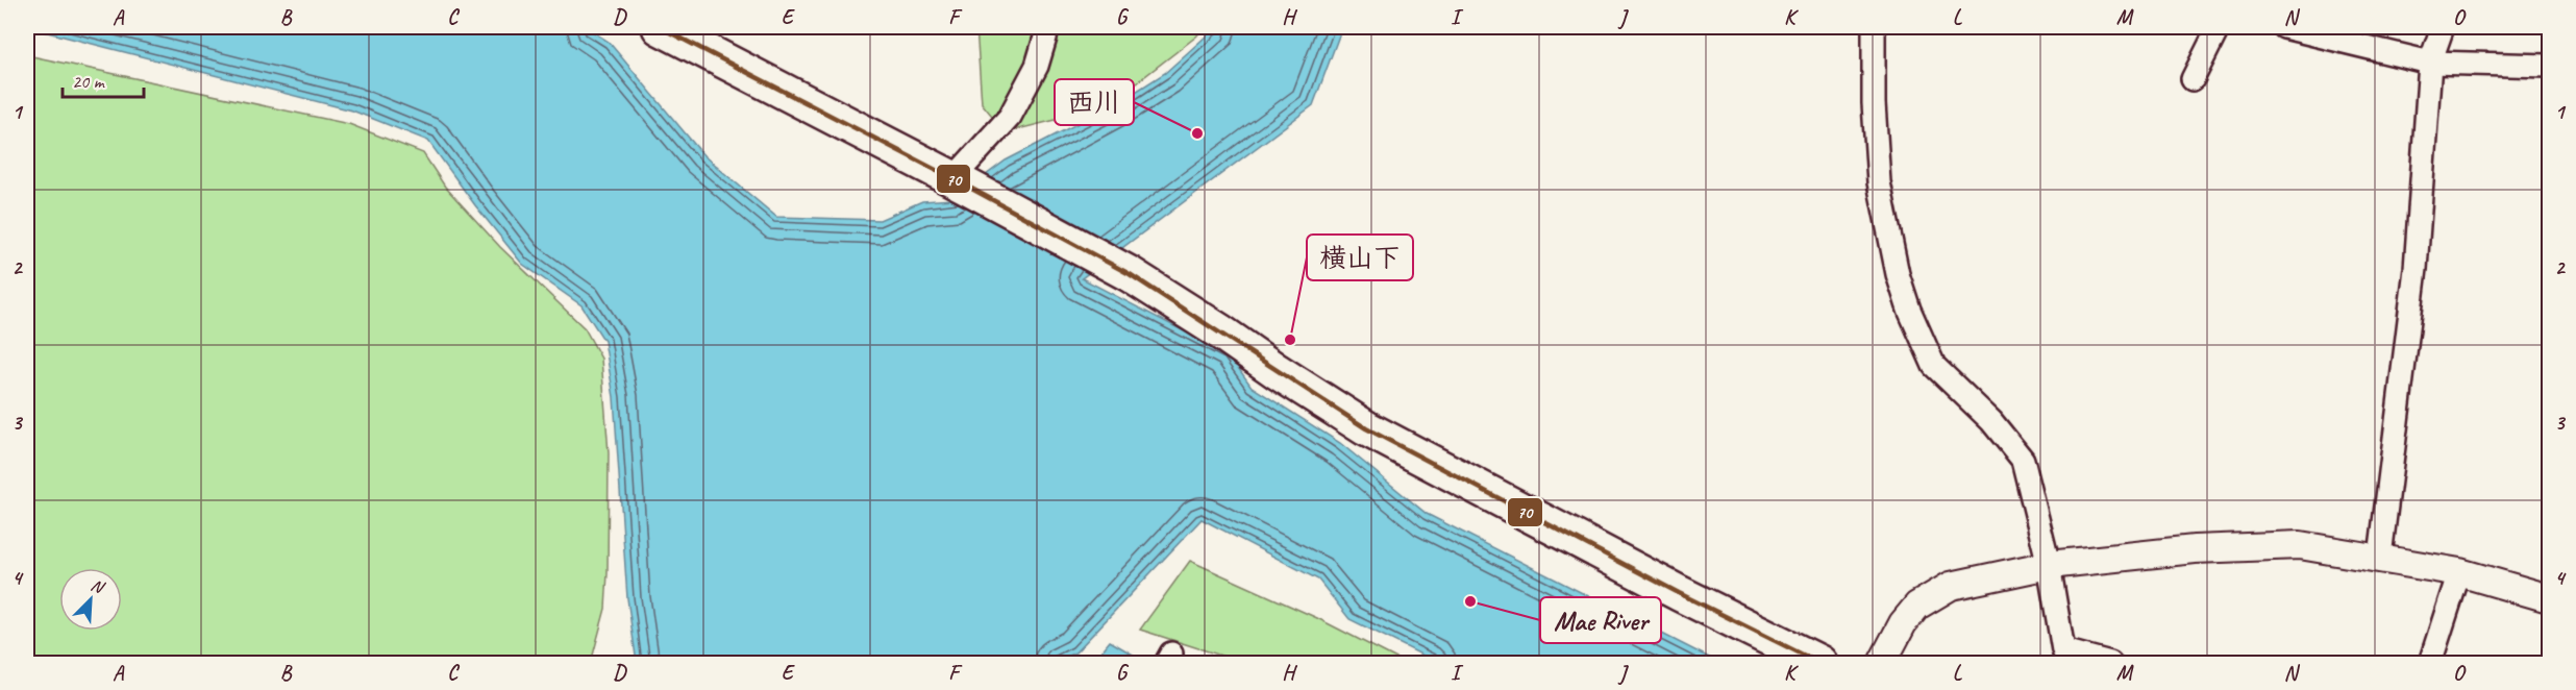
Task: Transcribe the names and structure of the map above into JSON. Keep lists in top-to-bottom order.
{
  "places": ["西川", "横山下", "Mae River"],
  "lines": ["transit line 70"],
  "scale_bar": "20 m",
  "north": "top right",
  "grid": {
    "columns": [
      "A",
      "B",
      "C",
      "D",
      "E",
      "F",
      "G",
      "H",
      "I",
      "J",
      "K",
      "L",
      "M",
      "N",
      "O"
    ],
    "rows": [
      "1",
      "2",
      "3",
      "4"
    ]
  }
}
